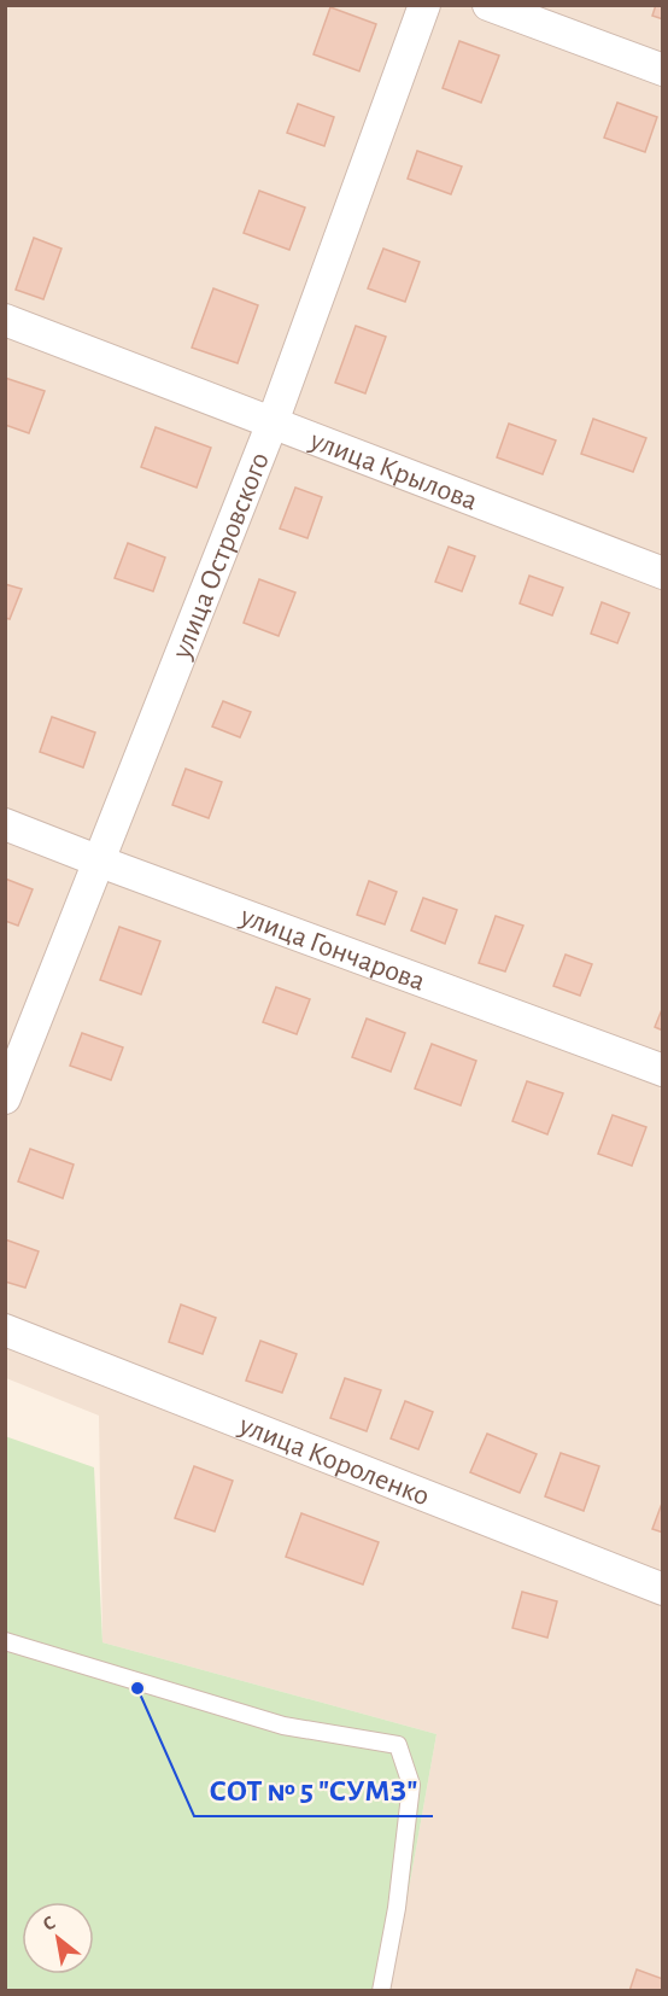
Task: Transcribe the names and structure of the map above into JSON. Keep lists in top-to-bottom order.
{
  "streets": {
    "street": [
      "улица Крылова",
      "улица Островского",
      "улица Гончарова",
      "улица Короленко"
    ]
  },
  "crossings": [
    ["улица Крылова", "улица Островского"],
    ["улица Островского", "улица Гончарова"]
  ],
  "places": ["СОТ № 5 \"СУМЗ\""],
  "north": "top left"
}
